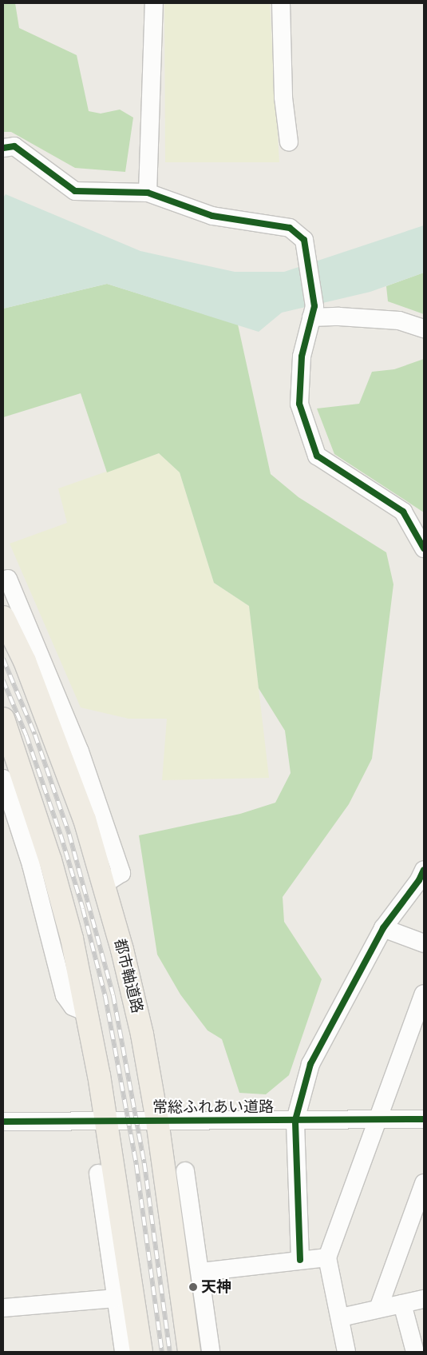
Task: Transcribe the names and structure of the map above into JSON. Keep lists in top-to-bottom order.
{
  "streets": {
    "main road": ["都市軸道路"],
    "street": ["常総ふれあい道路"]
  },
  "crossings": [
    ["都市軸道路", "常総ふれあい道路"]
  ],
  "places": ["天神"]
}
